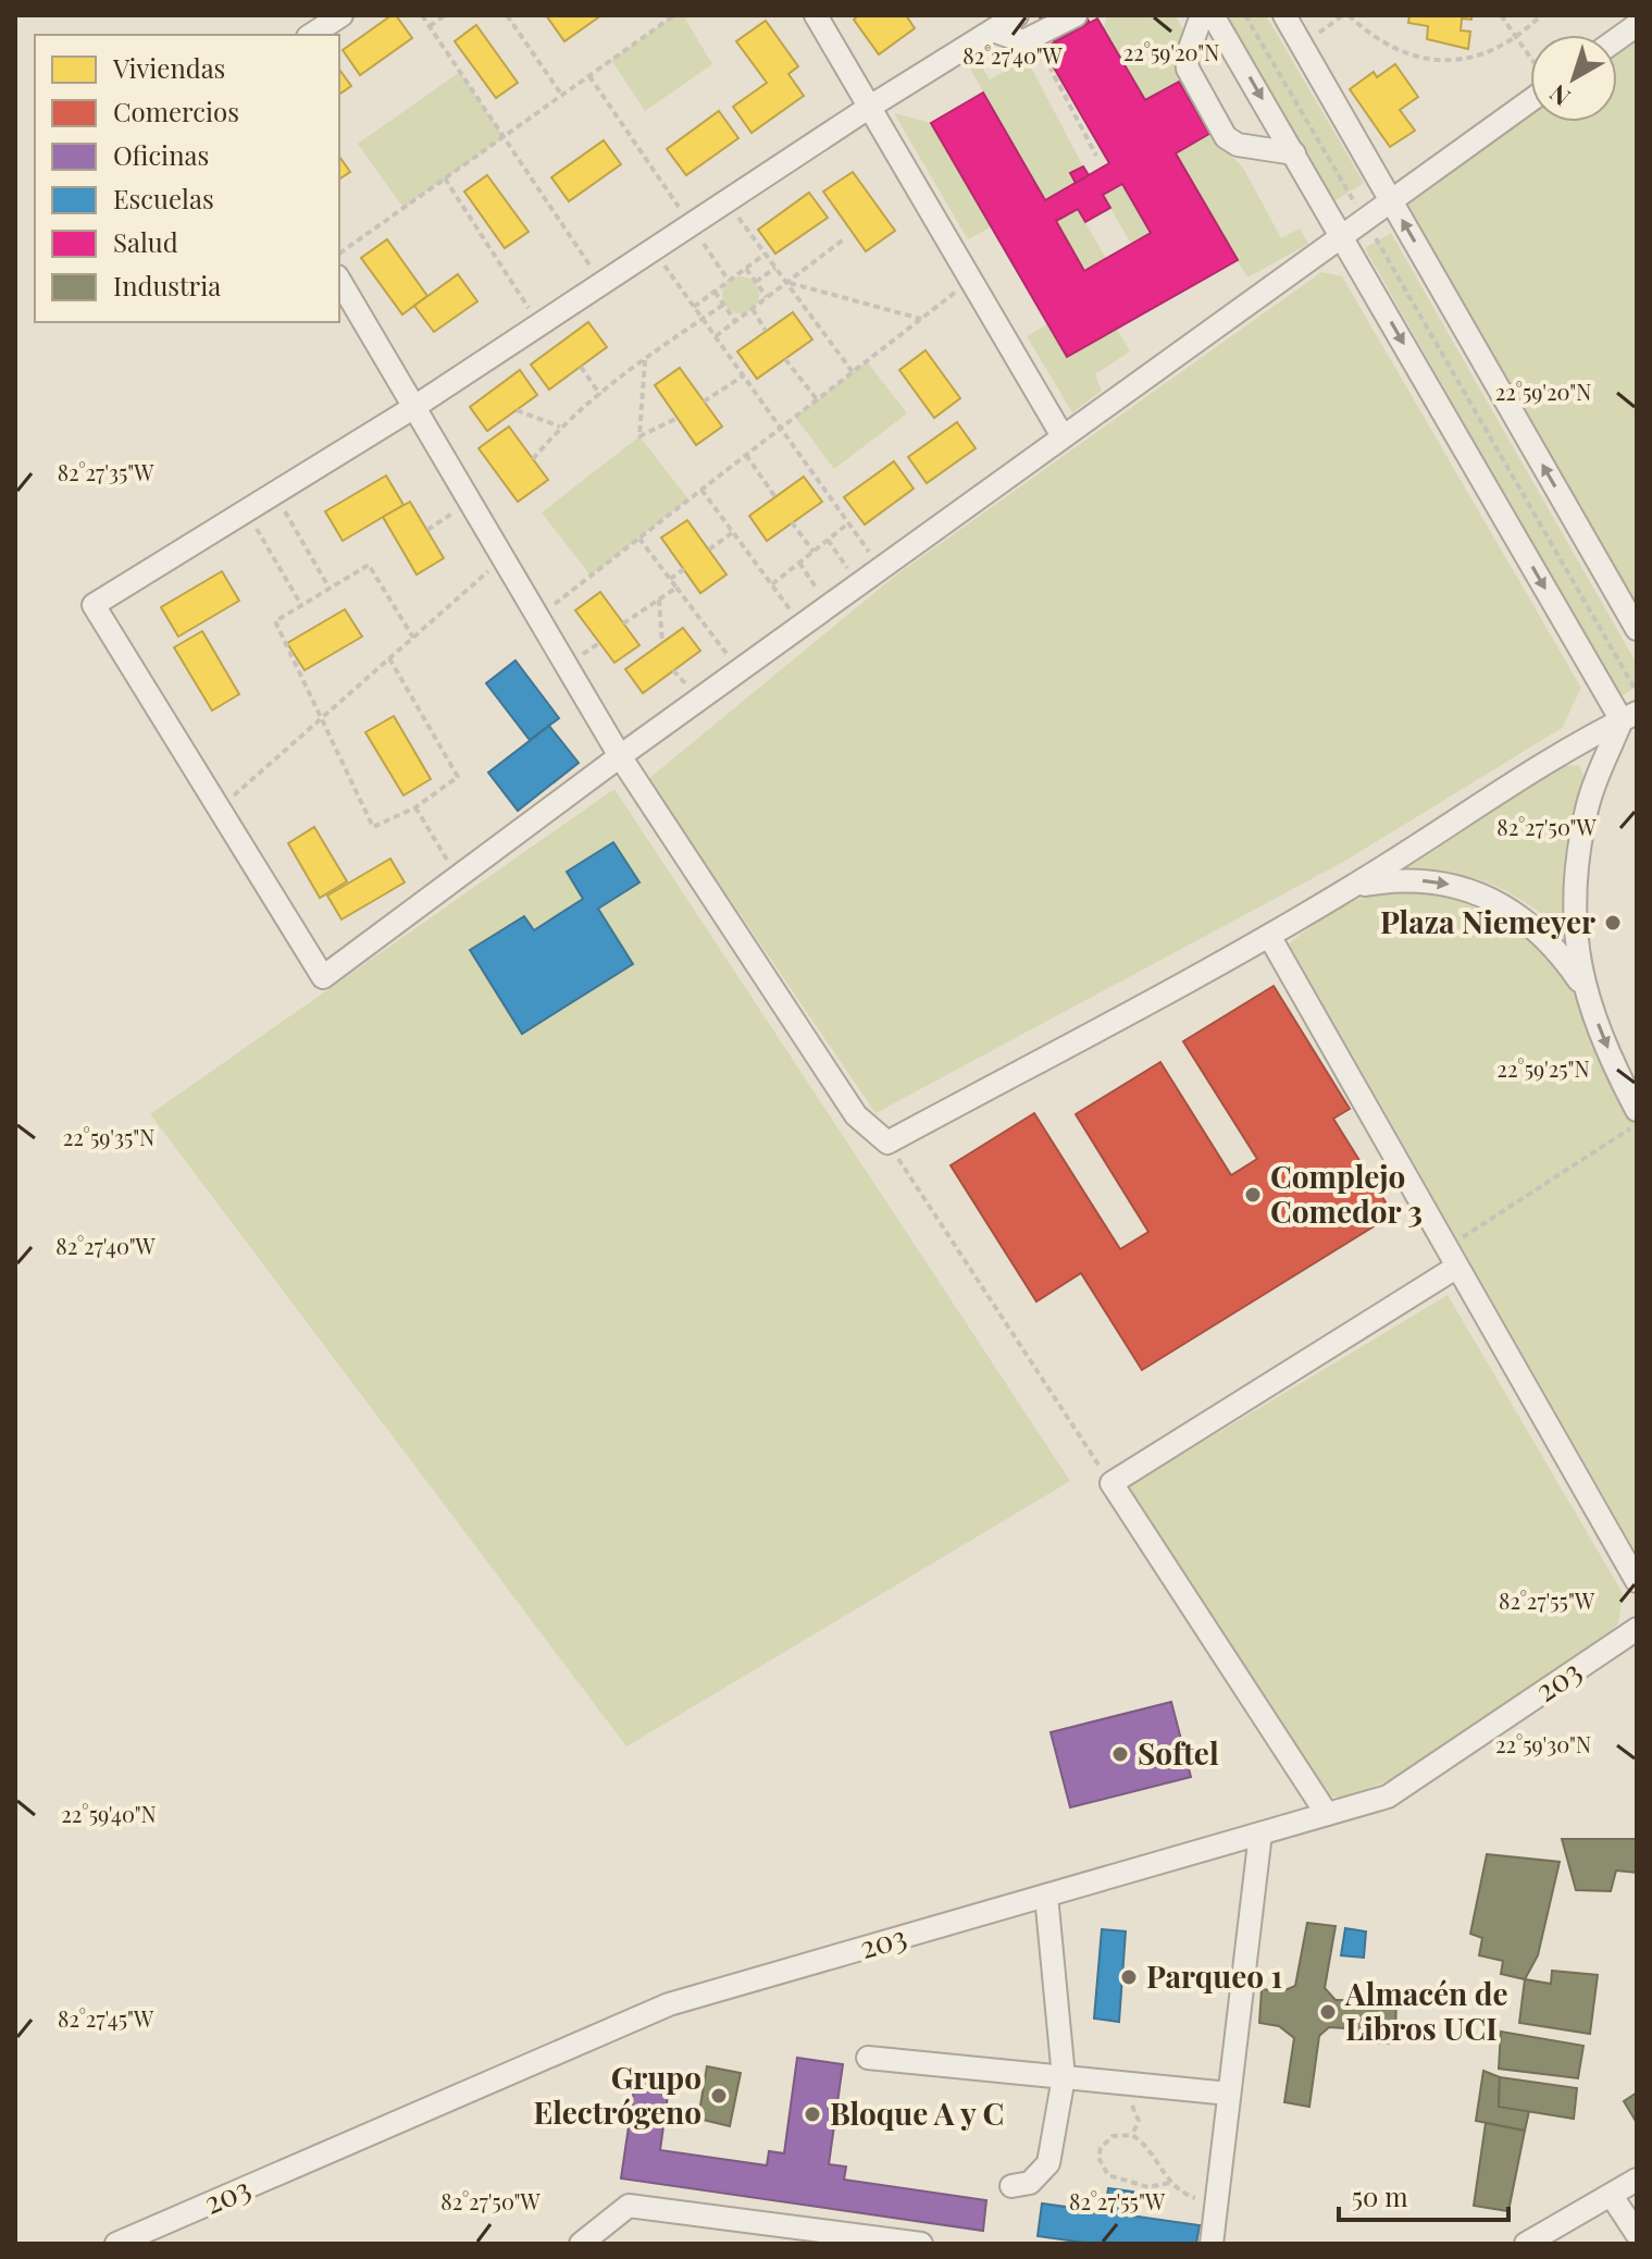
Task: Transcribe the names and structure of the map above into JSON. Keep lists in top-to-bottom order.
{
  "streets": {
    "street": ["203"]
  },
  "places": [
    "Plaza Niemeyer",
    "Complejo Comedor 3",
    "Softel",
    "Parqueo 1",
    "Almacén de Libros UCI",
    "Grupo Electrógeno",
    "Bloque A y C"
  ],
  "legend": [
    "Viviendas",
    "Comercios",
    "Oficinas",
    "Escuelas",
    "Salud",
    "Industria"
  ],
  "scale_bar": "50 m",
  "north": "bottom left",
  "coordinates": [
    "22°59'20\"N",
    "82°27'40\"W",
    "82°27'35\"W",
    "82°27'50\"W",
    "22°59'25\"N",
    "22°59'35\"N",
    "82°27'55\"W",
    "22°59'30\"N",
    "22°59'40\"N",
    "82°27'45\"W"
  ]
}
